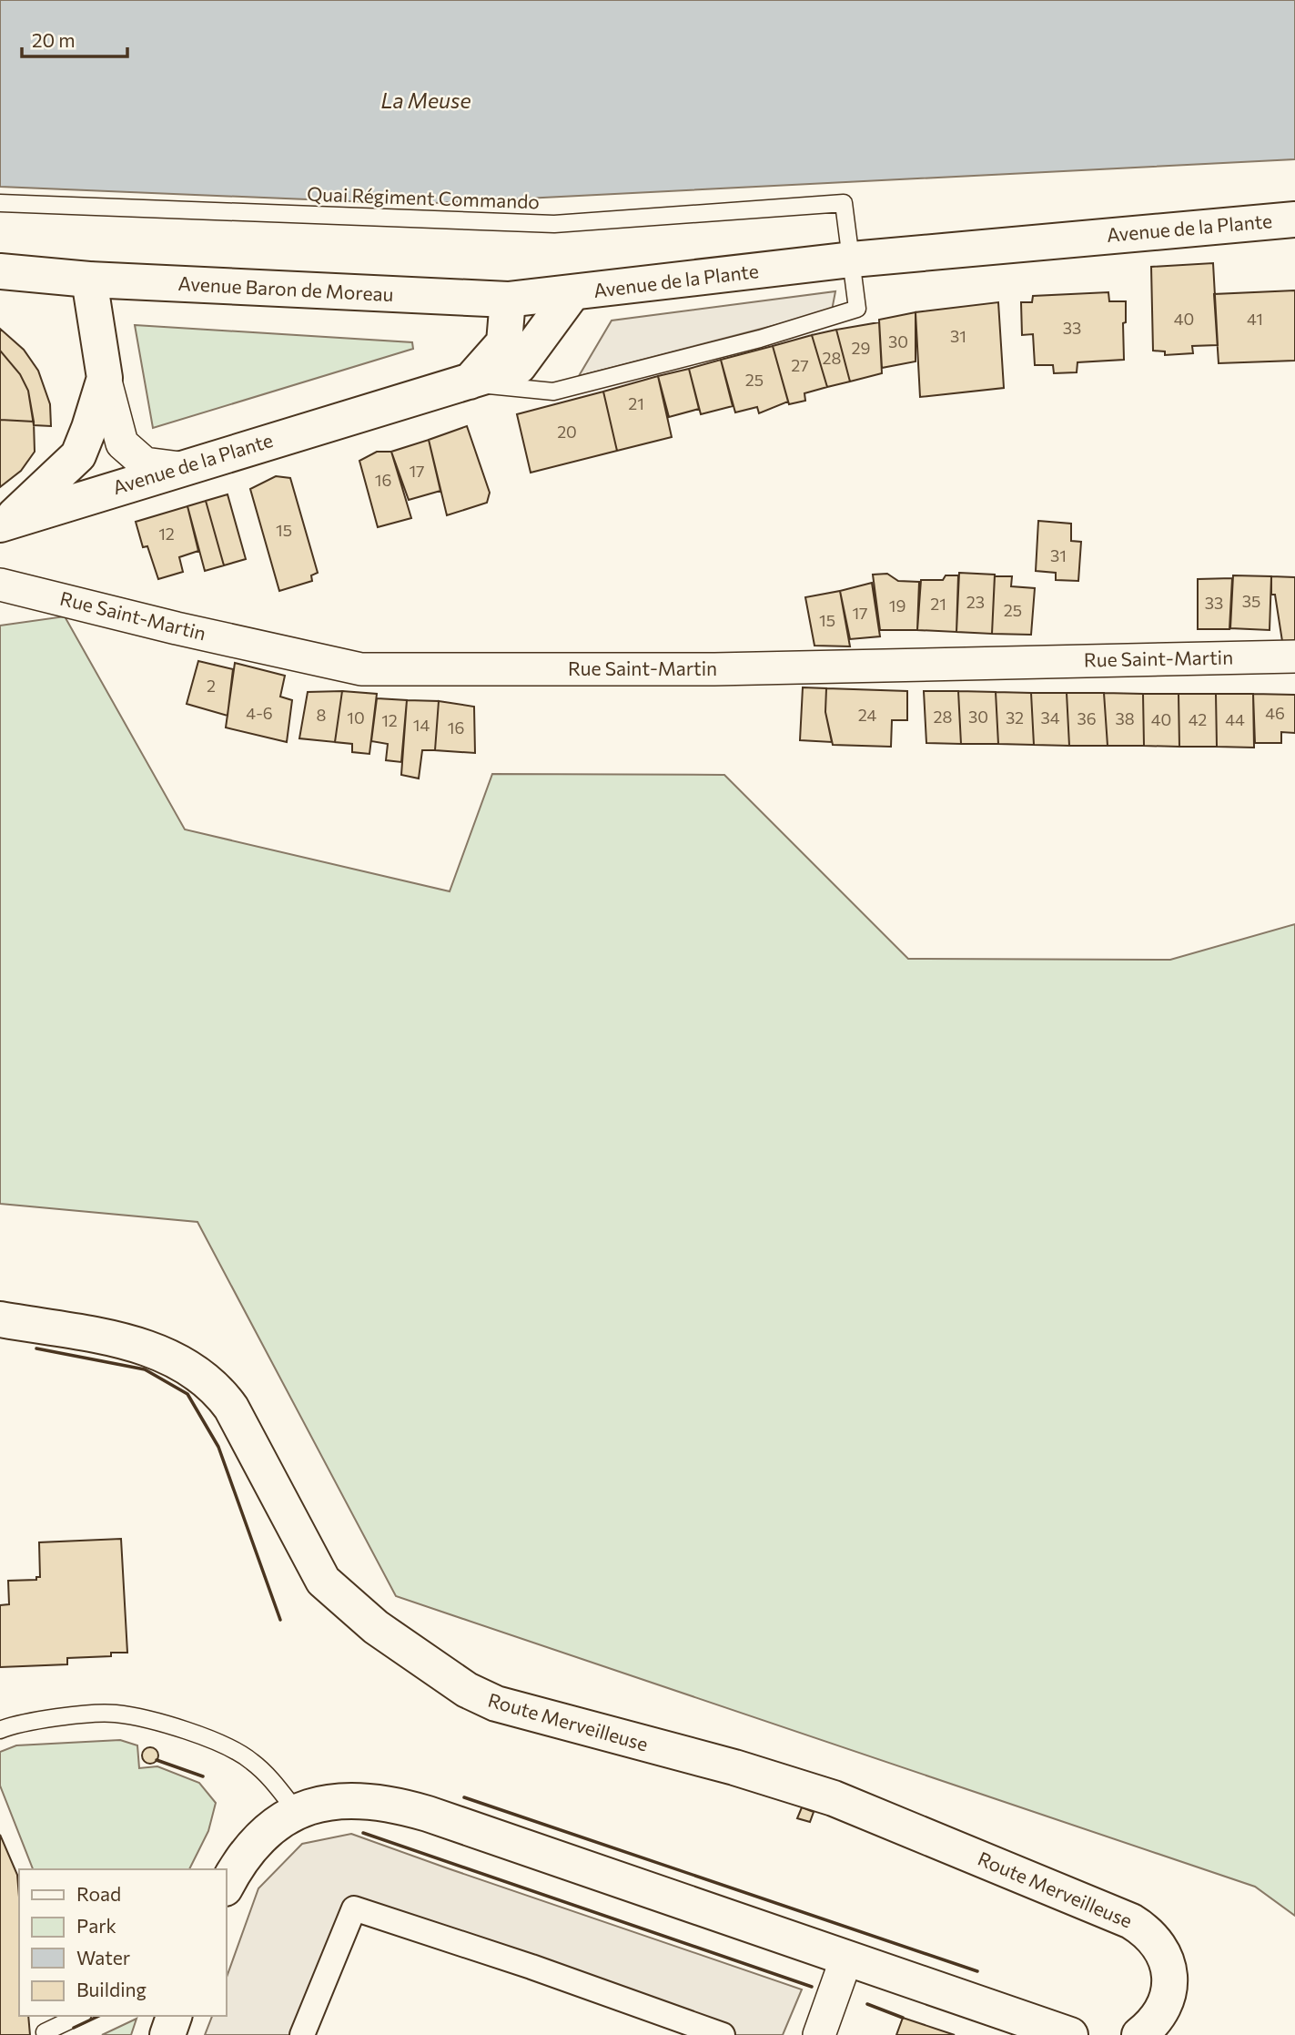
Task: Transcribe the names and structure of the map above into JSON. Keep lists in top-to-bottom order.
{
  "streets": {
    "main road": ["Avenue de la Plante", "Avenue Baron de Moreau", "Route Merveilleuse"],
    "street": ["Rue Saint-Martin"],
    "lane": ["Quai Régiment Commando"]
  },
  "crossings": [
    ["Quai Régiment Commando", "Avenue de la Plante"],
    ["Avenue de la Plante", "Avenue Baron de Moreau"]
  ],
  "water": ["La Meuse"],
  "house_numbers": [
    "40",
    "41",
    "33",
    "31",
    "30",
    "29",
    "28",
    "27",
    "25",
    "21",
    "20",
    "17",
    "16",
    "15",
    "12",
    "31",
    "35",
    "23",
    "33",
    "21",
    "19",
    "25",
    "17",
    "15",
    "2",
    "4-6",
    "46",
    "8",
    "24",
    "28",
    "30",
    "10",
    "32",
    "34",
    "36",
    "38",
    "40",
    "42",
    "44",
    "12",
    "14",
    "16"
  ],
  "legend": [
    "Road",
    "Park",
    "Water",
    "Building"
  ],
  "scale_bar": "20 m"
}
